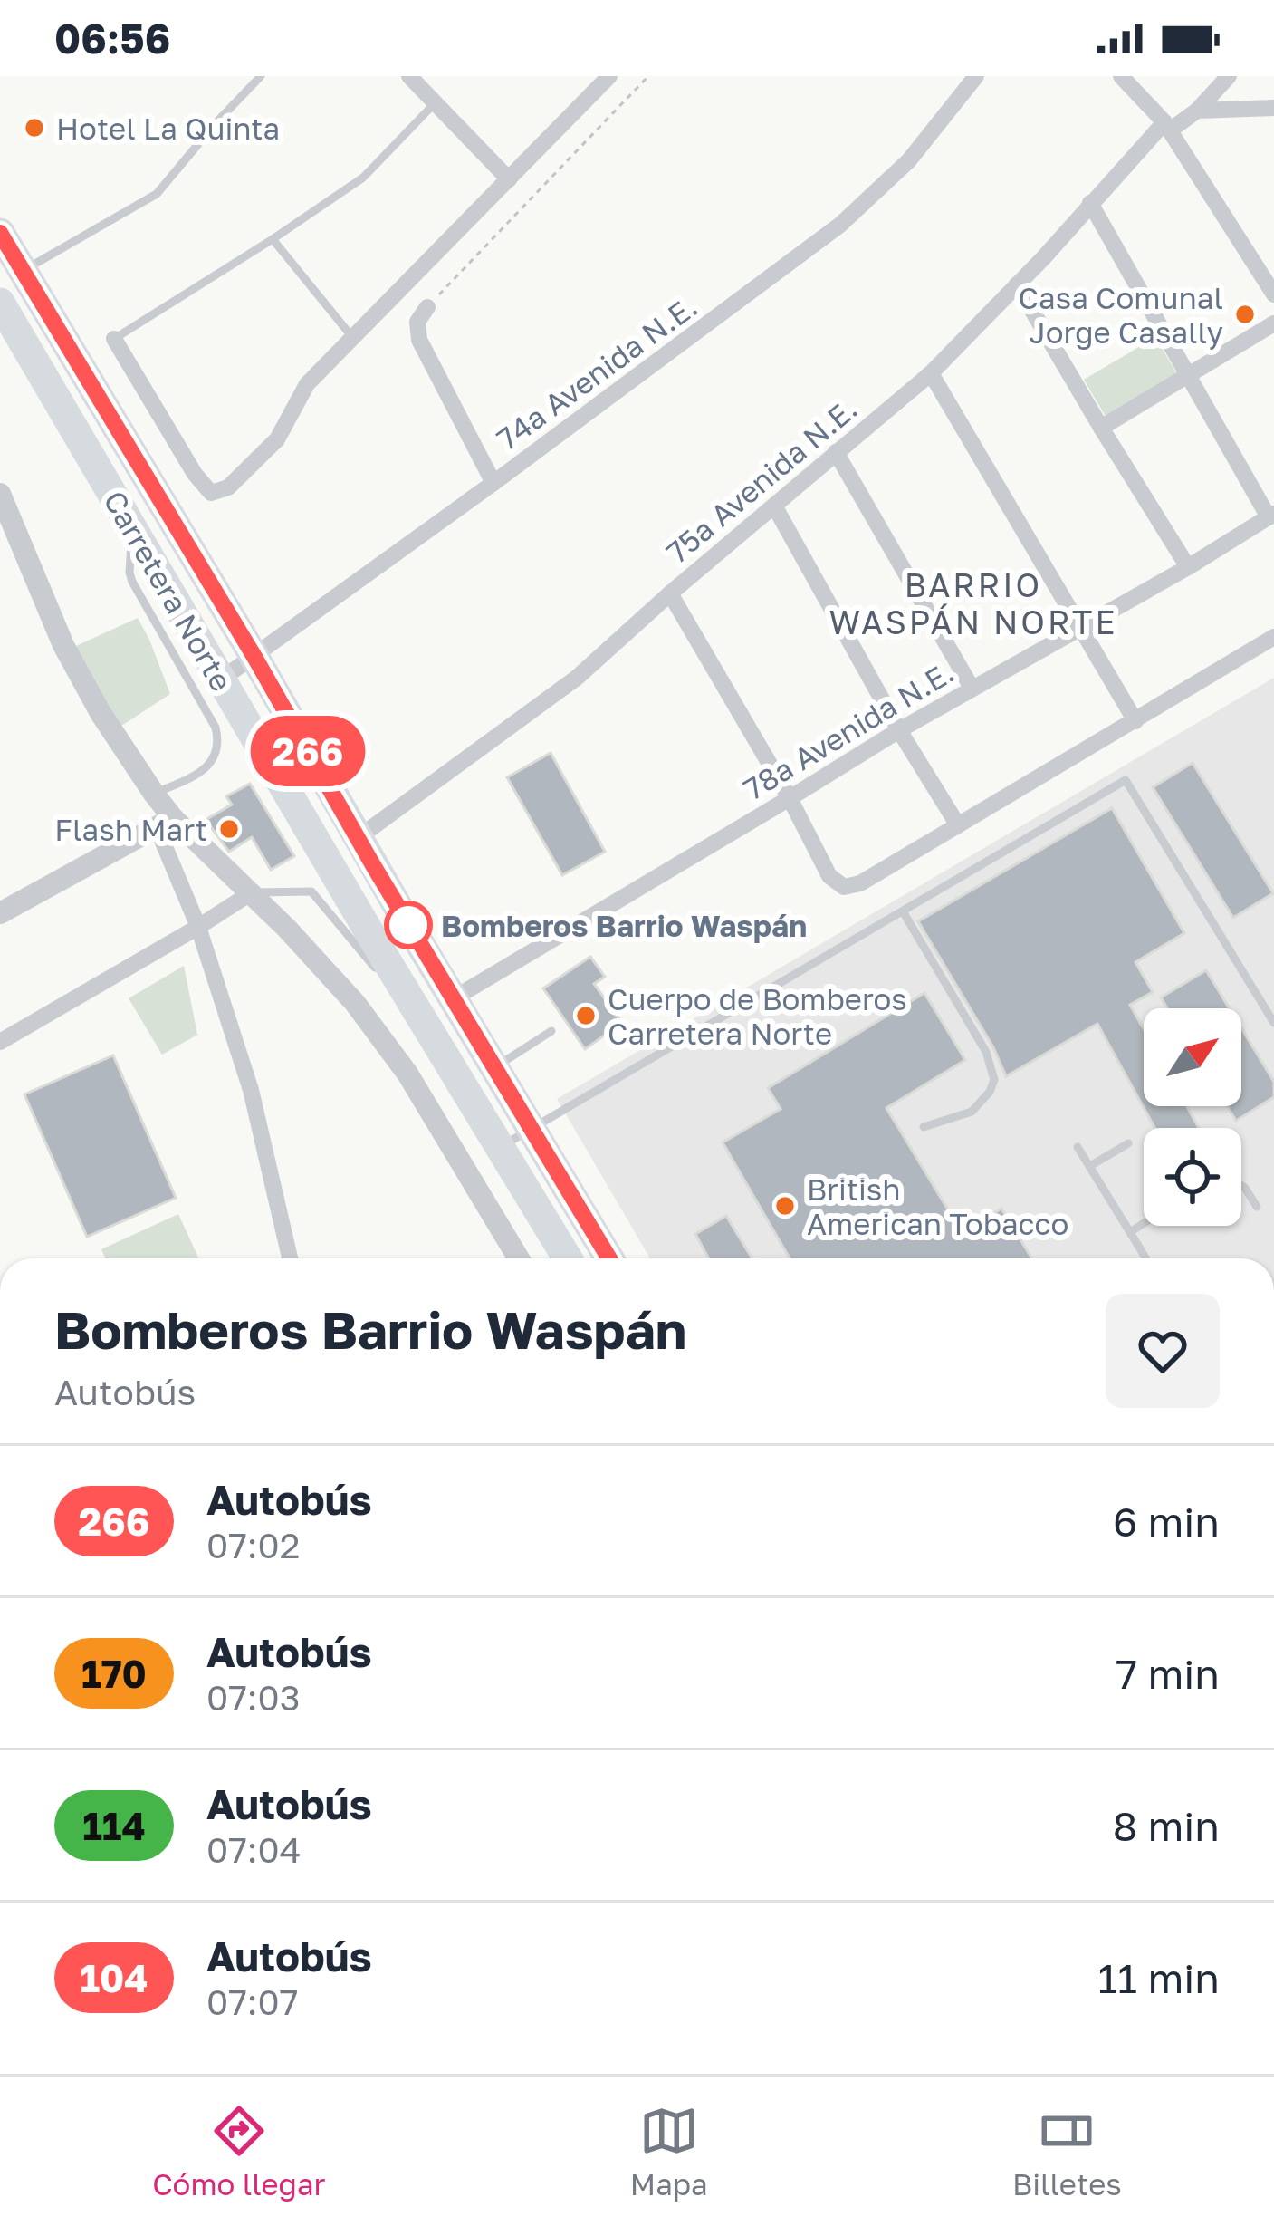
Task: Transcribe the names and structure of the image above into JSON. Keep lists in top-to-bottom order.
{
  "streets": {
    "highway": ["Carretera Norte"],
    "street": ["74a Avenida N.E.", "75a Avenida N.E.", "78a Avenida N.E."]
  },
  "crossings": [
    ["74a Avenida N.E.", "Carretera Norte"],
    ["75a Avenida N.E.", "Carretera Norte"],
    ["Carretera Norte", "78a Avenida N.E."]
  ],
  "districts": ["BARRIO WASPÁN NORTE"],
  "places": [
    "Hotel La Quinta",
    "Casa Comunal Jorge Casally",
    "Flash Mart",
    "Bomberos Barrio Waspán",
    "Cuerpo de Bomberos Carretera Norte",
    "British American Tobacco"
  ],
  "lines": ["bus line 266"],
  "north": "top right",
  "page": {
    "status": "06:56",
    "on_map": "266",
    "heading": ["Bomberos Barrio Waspán", "Autobús"],
    "list": [
      {
        "mark": "266",
        "name": "Autobús",
        "note": "07:02",
        "value": "6 min"
      },
      {
        "mark": "170",
        "name": "Autobús",
        "note": "07:03",
        "value": "7 min"
      },
      {
        "mark": "114",
        "name": "Autobús",
        "note": "07:04",
        "value": "8 min"
      },
      {
        "mark": "104",
        "name": "Autobús",
        "note": "07:07",
        "value": "11 min"
      }
    ],
    "tabs": ["Cómo llegar", "Mapa", "Billetes"]
  }
}
